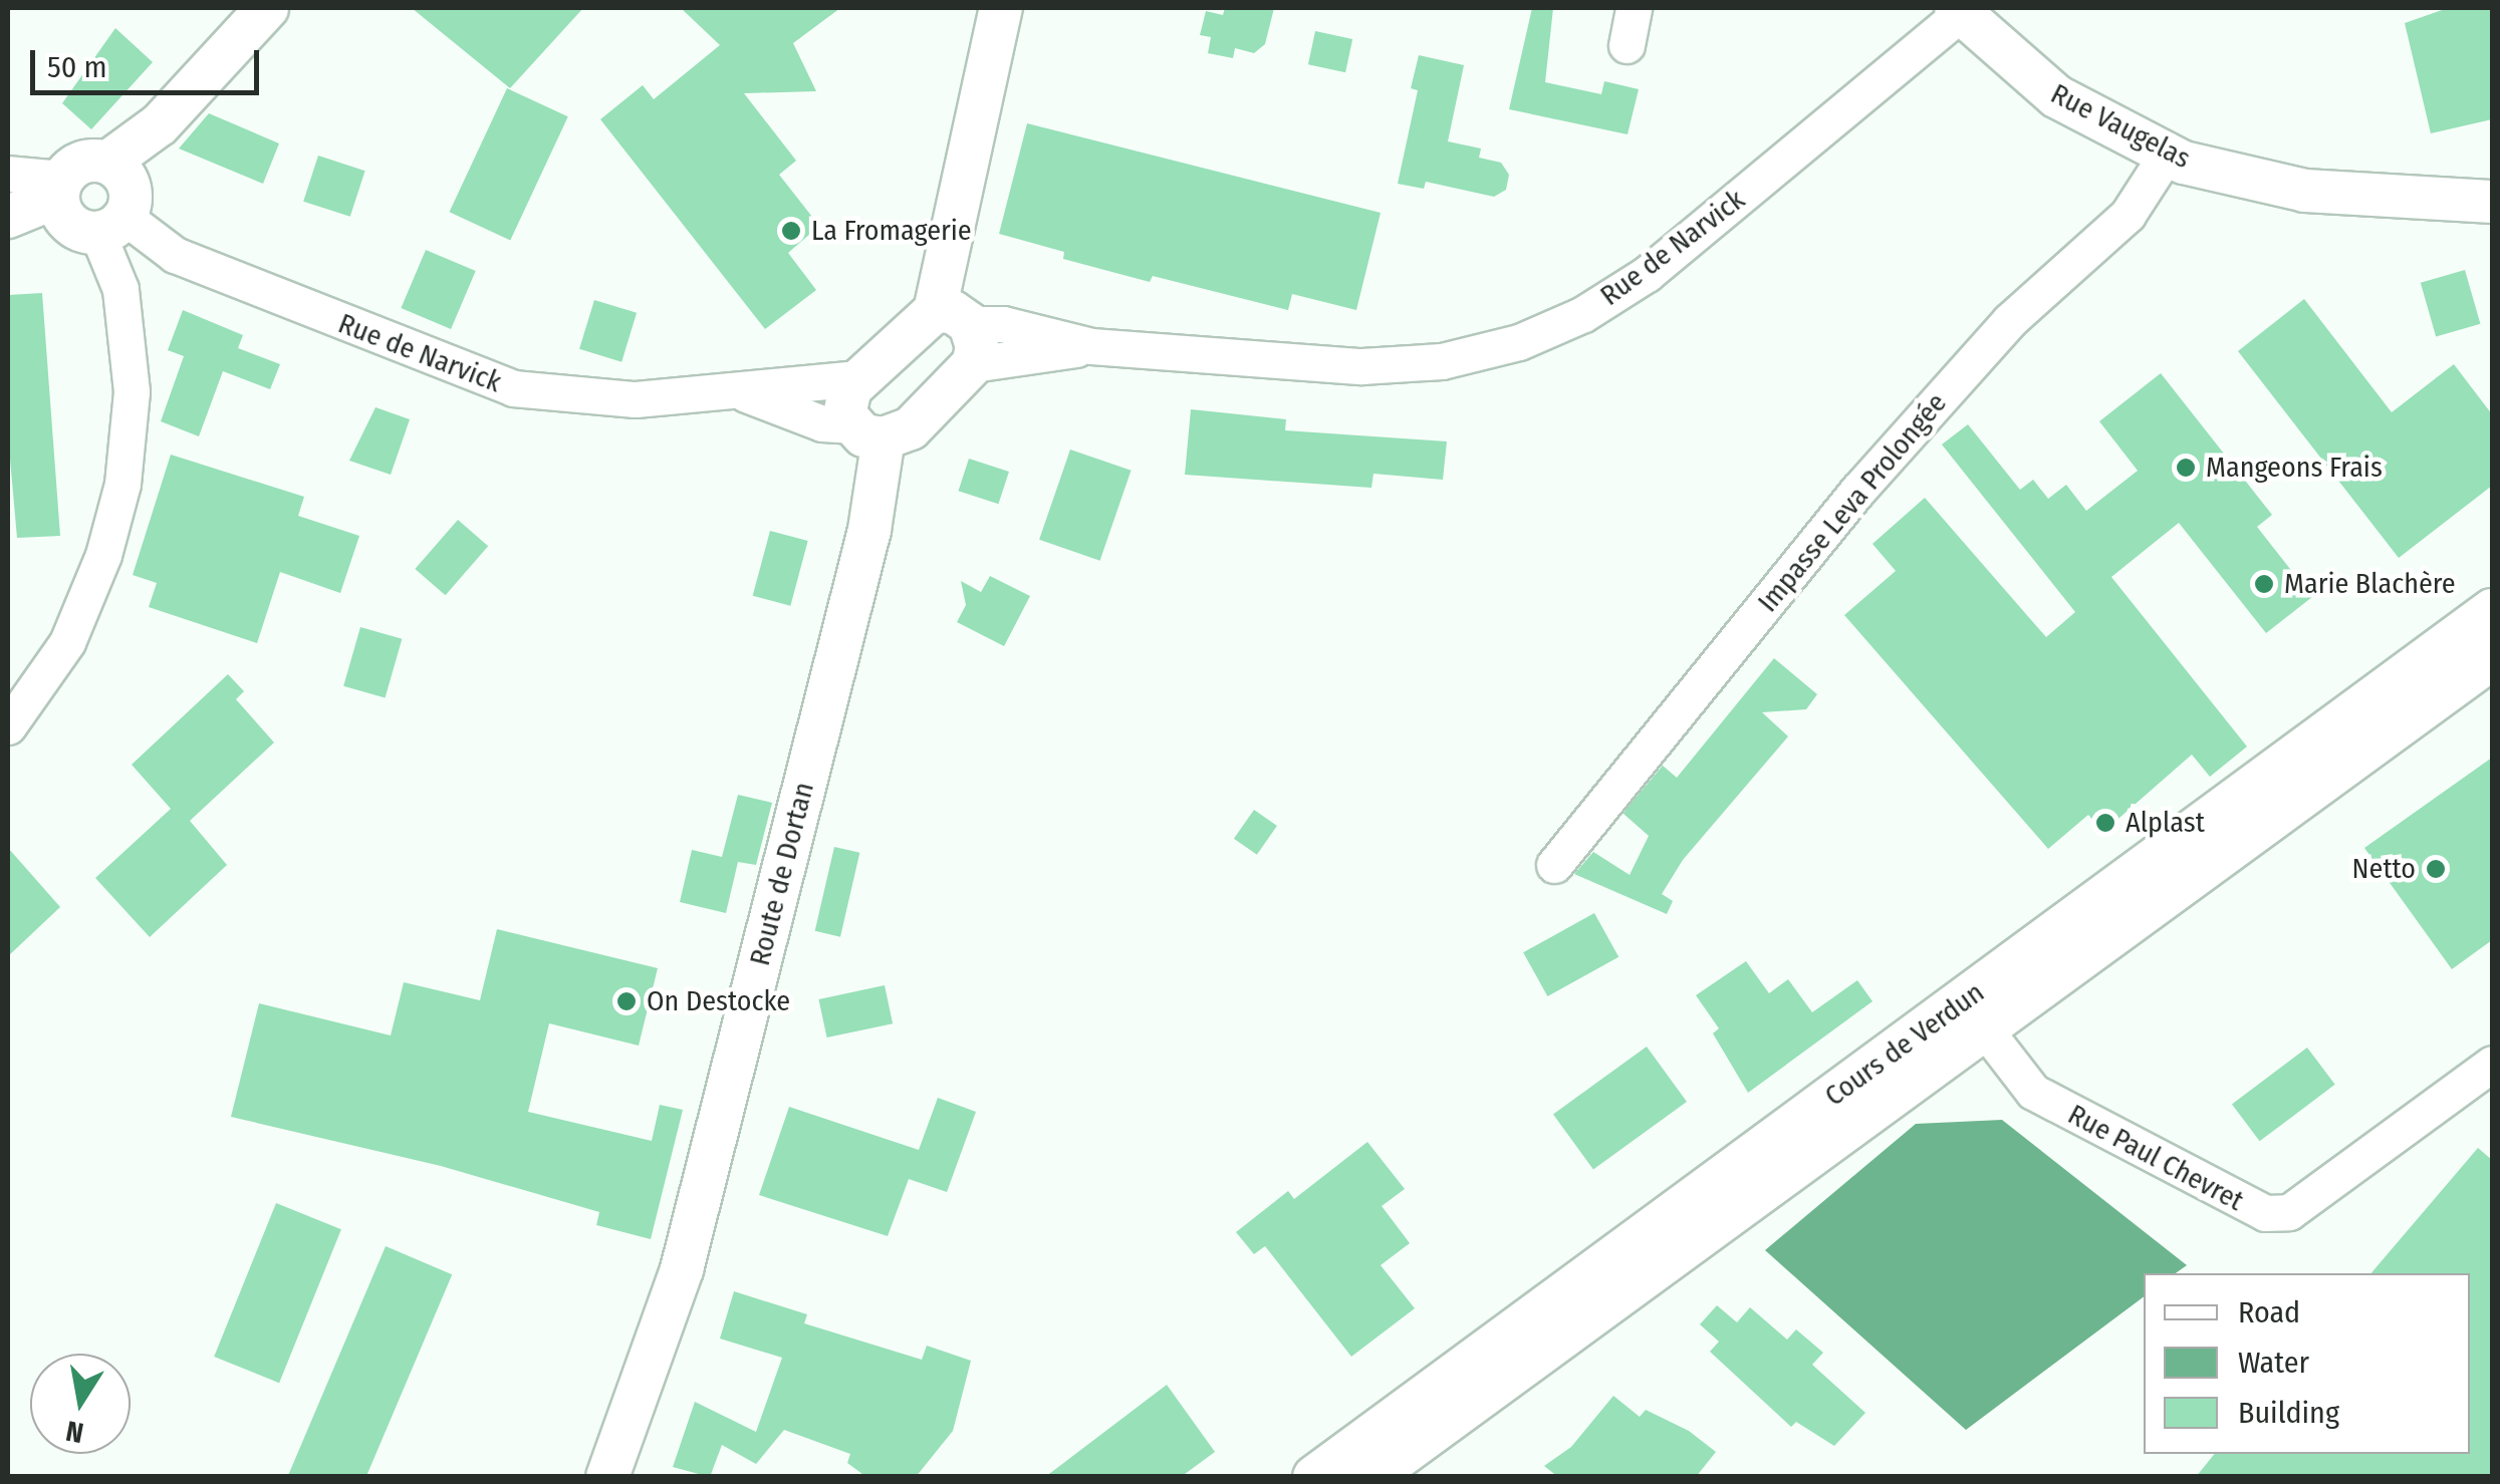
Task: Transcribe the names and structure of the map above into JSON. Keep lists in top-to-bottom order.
{
  "streets": {
    "main road": ["Rue Vaugelas", "Route de Dortan", "Cours de Verdun"],
    "street": ["Rue de Narvick", "Impasse Leva Prolongée", "Rue Paul Chevret"]
  },
  "crossings": [
    ["Rue Vaugelas", "Rue de Narvick"],
    ["Rue Vaugelas", "Impasse Leva Prolongée"],
    ["Rue de Narvick", "Route de Dortan"],
    ["Cours de Verdun", "Rue Paul Chevret"]
  ],
  "places": [
    "La Fromagerie",
    "Mangeons Frais",
    "Marie Blachère",
    "Alplast",
    "Netto",
    "On Destocke"
  ],
  "legend": ["Road", "Water", "Building"],
  "scale_bar": "50 m",
  "north": "bottom"
}
